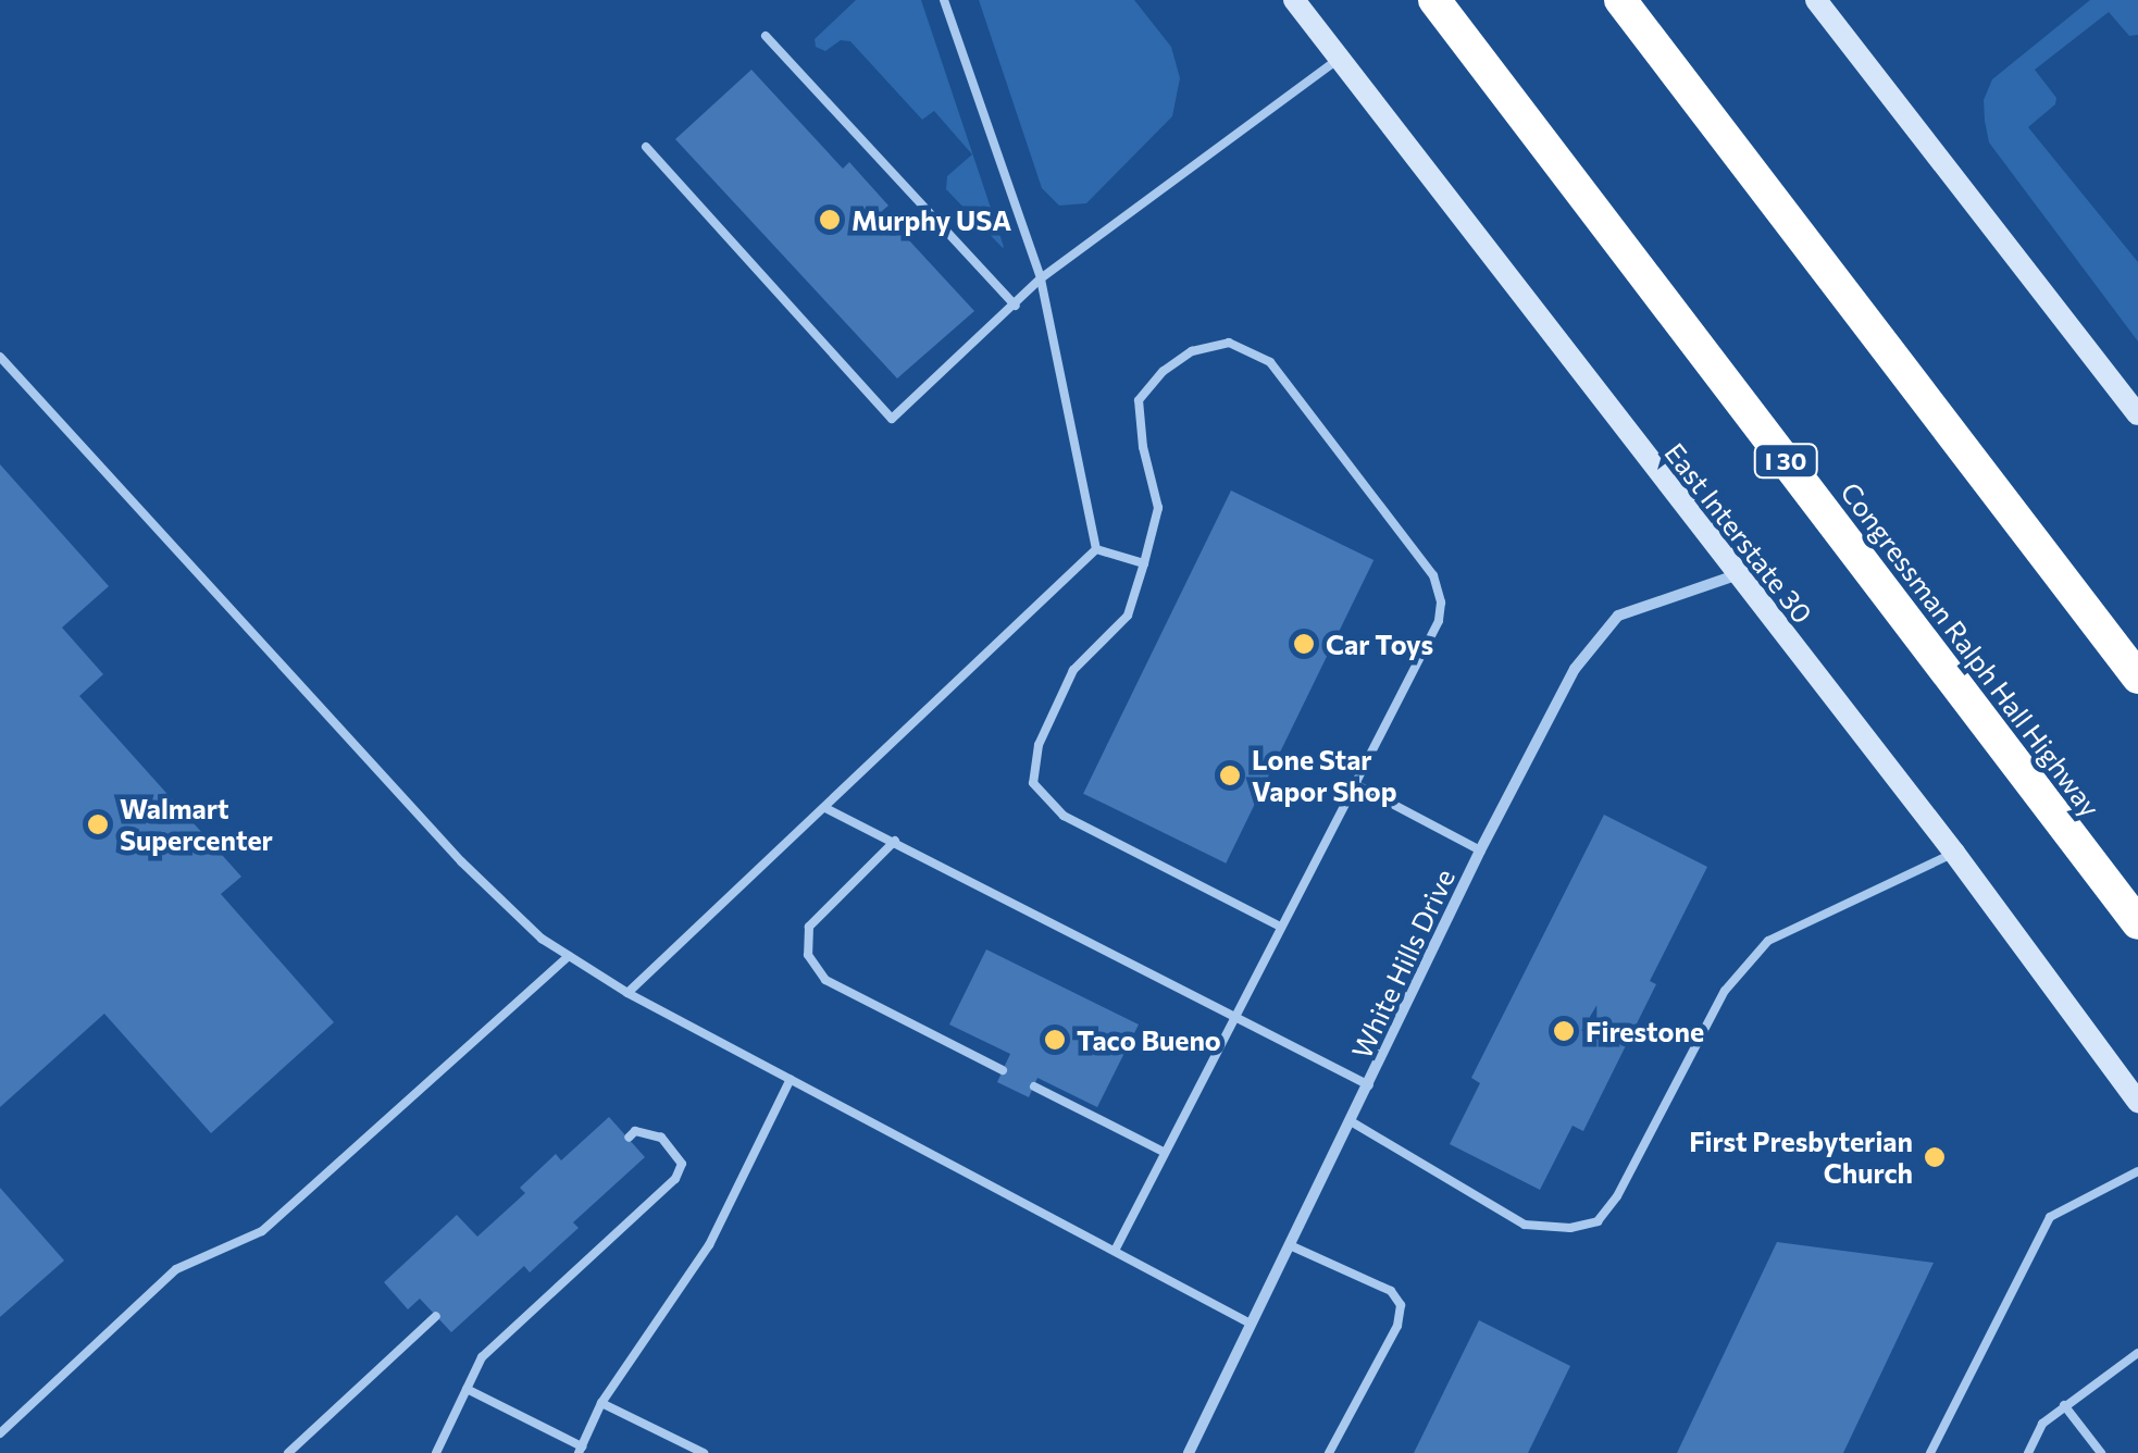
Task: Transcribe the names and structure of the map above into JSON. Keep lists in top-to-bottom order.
{
  "streets": {
    "highway": ["I 30", "Congressman Ralph Hall Highway"],
    "main road": ["East Interstate 30"],
    "street": ["White Hills Drive"]
  },
  "crossings": [
    ["East Interstate 30", "White Hills Drive"]
  ],
  "places": [
    "Murphy USA",
    "Car Toys",
    "Lone Star Vapor Shop",
    "Walmart Supercenter",
    "Firestone",
    "Taco Bueno",
    "First Presbyterian Church"
  ]
}
